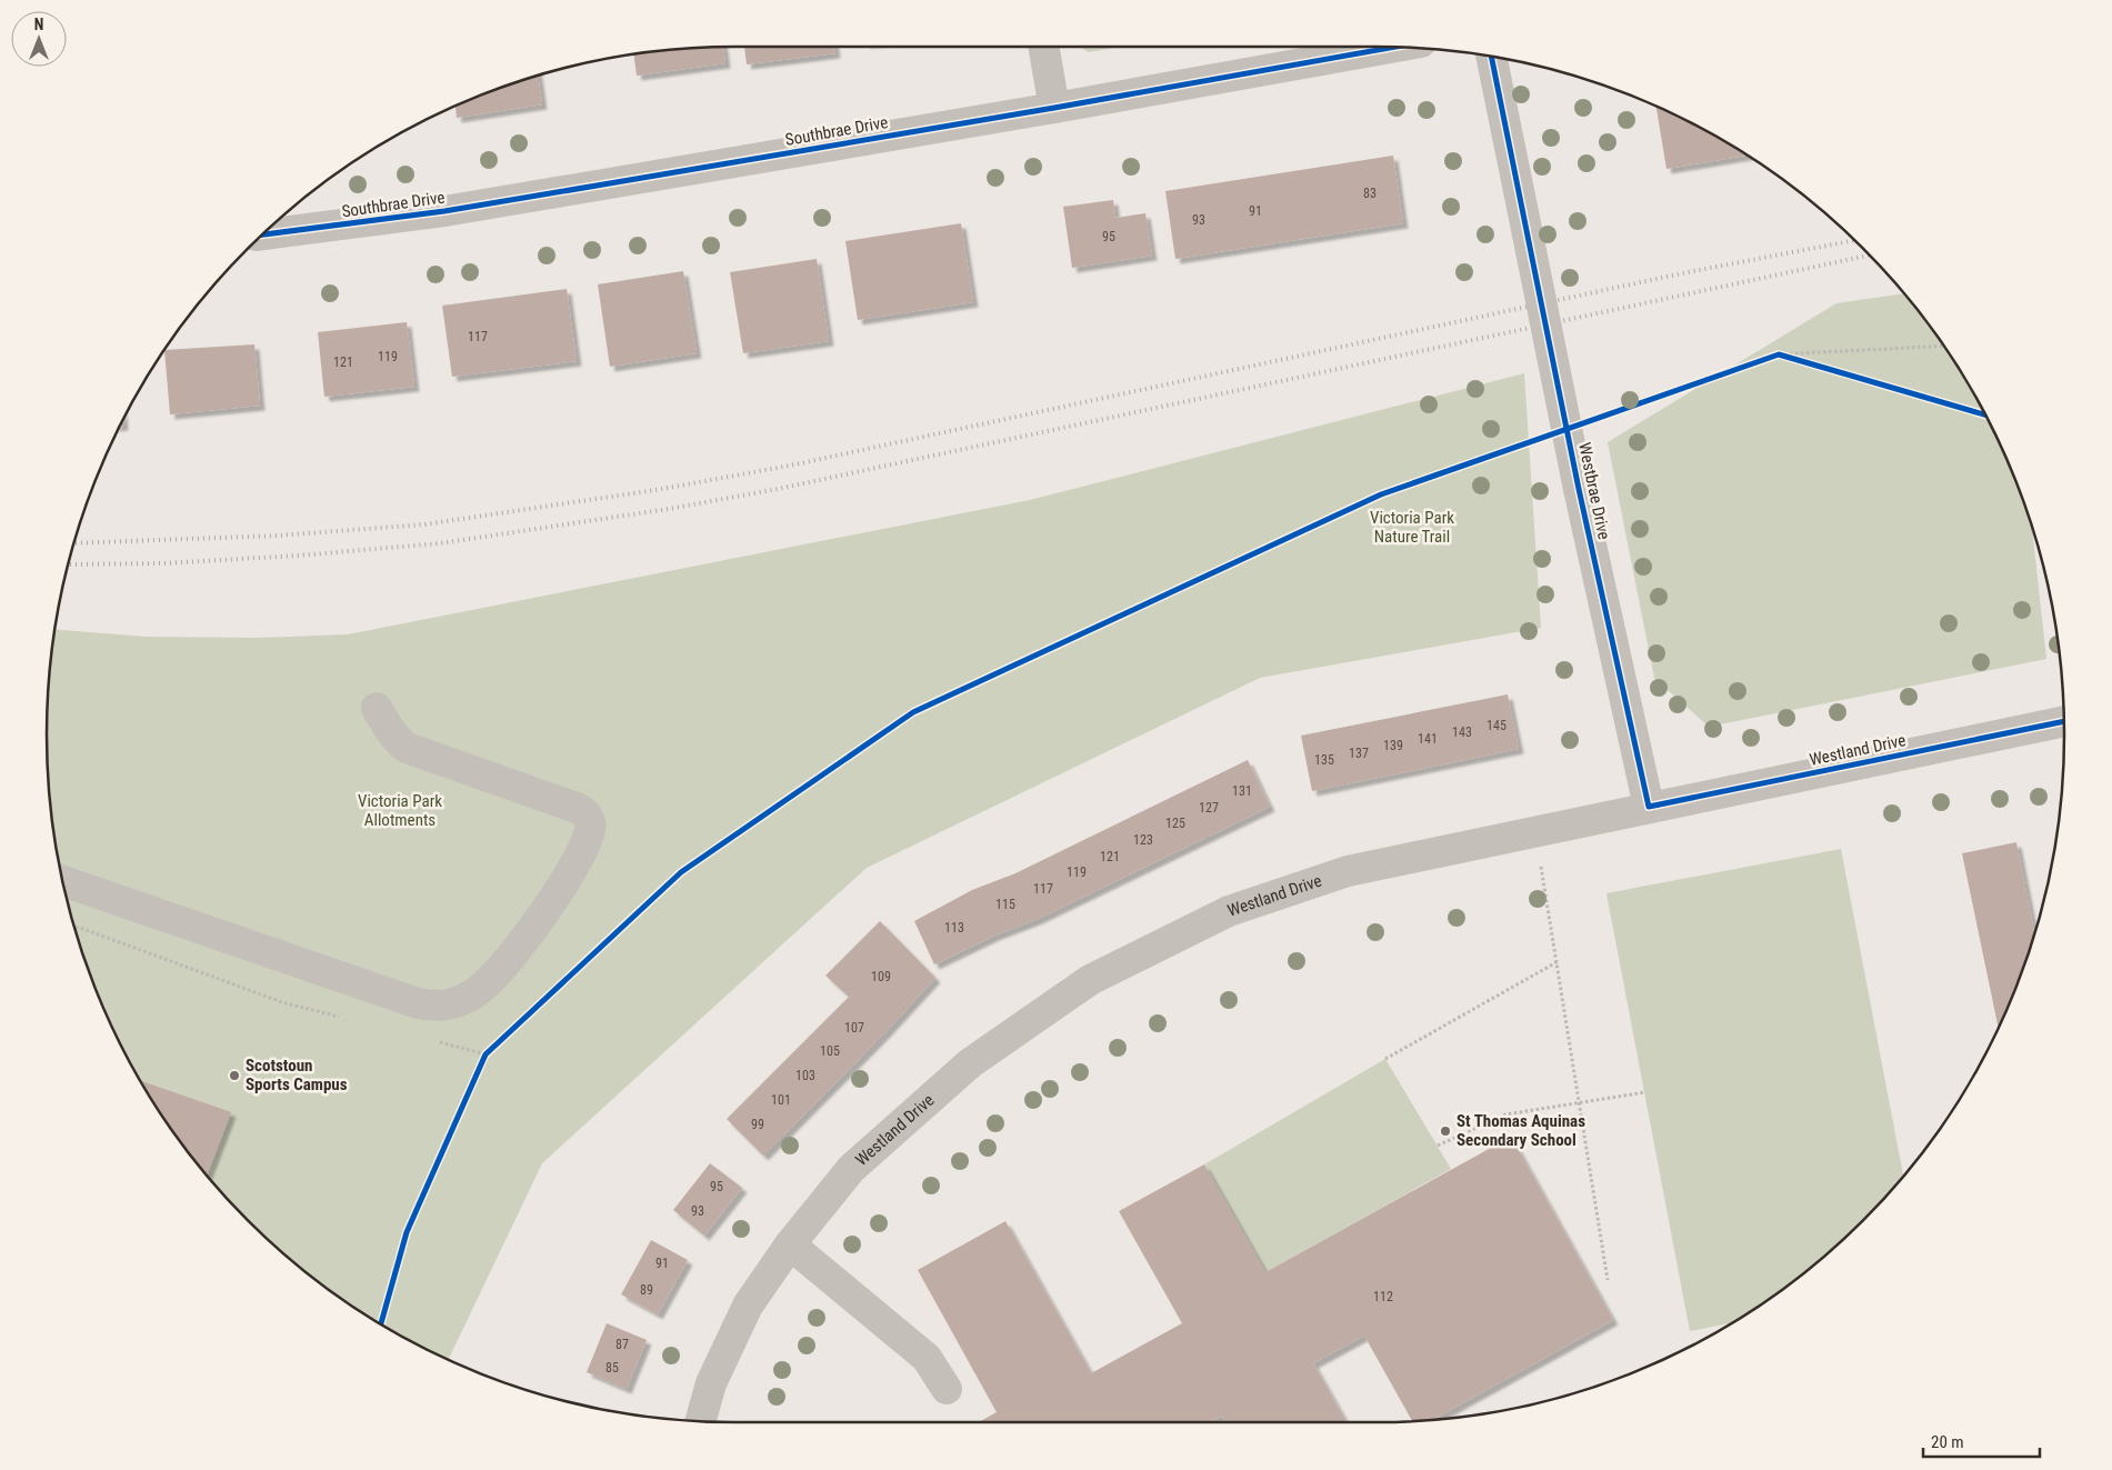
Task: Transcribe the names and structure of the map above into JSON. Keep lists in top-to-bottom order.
{
  "streets": {
    "street": ["Southbrae Drive", "Westbrae Drive", "Westland Drive"]
  },
  "crossings": [
    ["Westbrae Drive", "Westland Drive"]
  ],
  "parks": ["Victoria Park Nature Trail", "Victoria Park Allotments"],
  "places": ["Scotstoun Sports Campus", "St Thomas Aquinas Secondary School"],
  "house_numbers": [
    "83",
    "91",
    "93",
    "95",
    "117",
    "119",
    "121",
    "145",
    "143",
    "141",
    "139",
    "137",
    "135",
    "131",
    "127",
    "125",
    "123",
    "121",
    "119",
    "117",
    "115",
    "113",
    "109",
    "107",
    "105",
    "103",
    "101",
    "99",
    "95",
    "93",
    "91",
    "89",
    "112",
    "87",
    "85"
  ],
  "scale_bar": "20 m",
  "north": "top"
}
